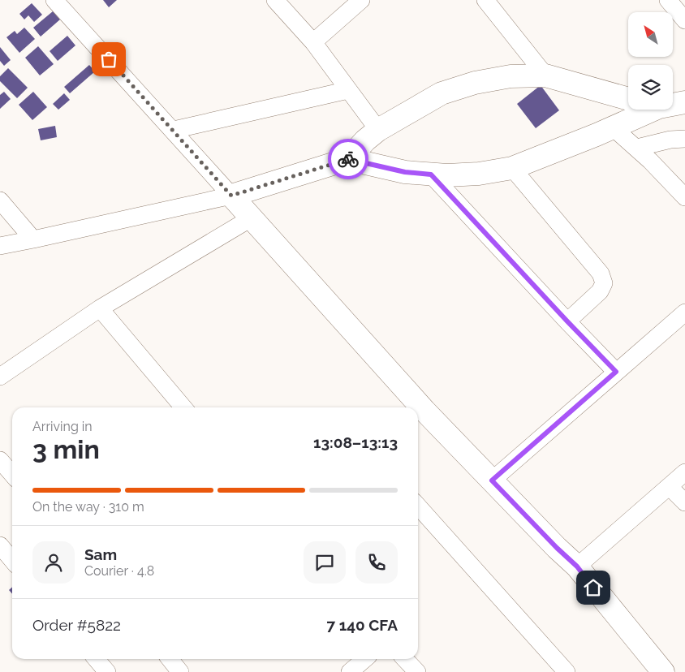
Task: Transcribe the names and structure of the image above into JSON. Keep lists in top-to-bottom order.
{
  "north": "top left",
  "page": {
    "heading": ["3 min", "Arriving in", "13:08–13:13"],
    "panel": [
      "Sam",
      "Courier · 4.8",
      "Order #5822",
      "7 140 CFA"
    ],
    "bar": "On the way · 310 m"
  }
}
